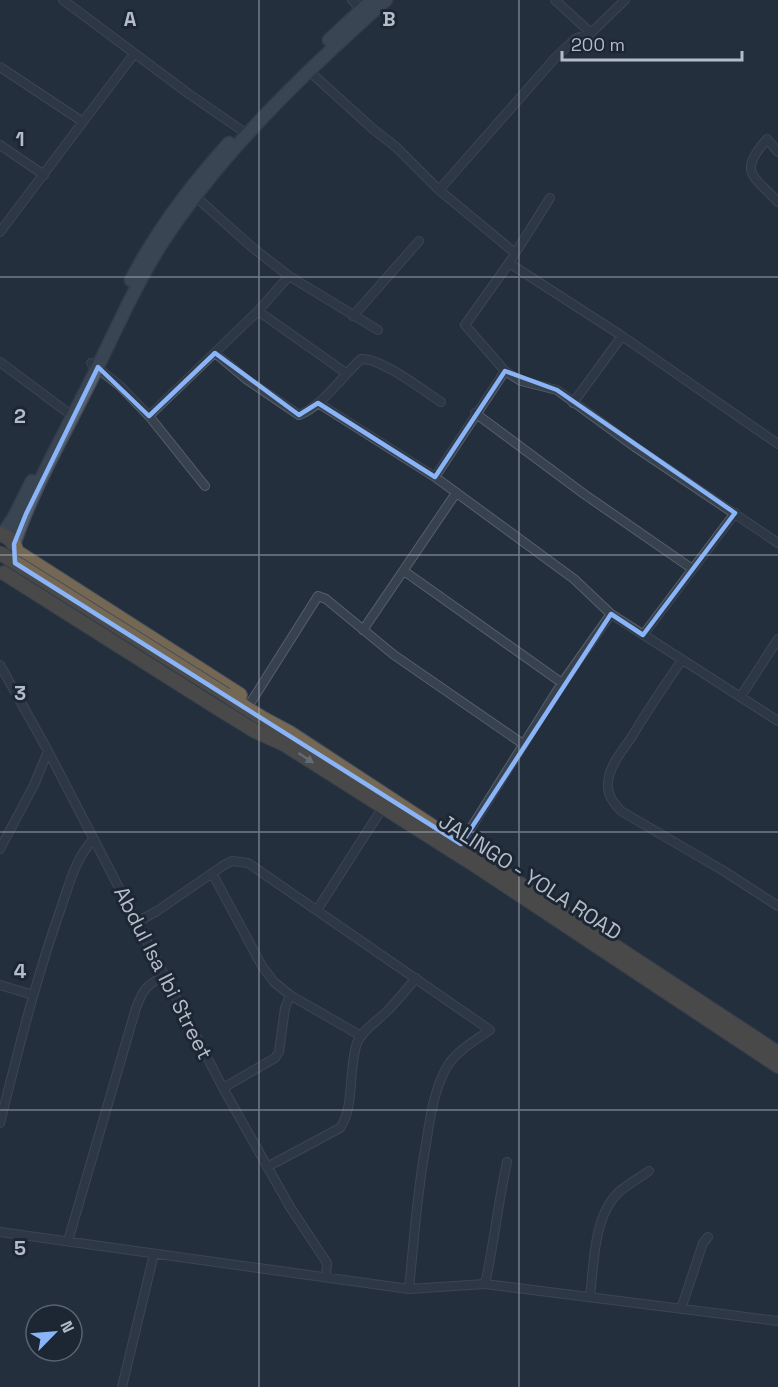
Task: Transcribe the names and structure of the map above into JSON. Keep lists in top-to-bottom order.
{
  "streets": {
    "highway": ["JALINGO - YOLA ROAD"],
    "street": ["Abdul Isa Ibi Street"]
  },
  "scale_bar": "200 m",
  "north": "top right",
  "grid": {
    "columns": ["A", "B"],
    "rows": [
      "1",
      "2",
      "3",
      "4",
      "5"
    ]
  }
}
